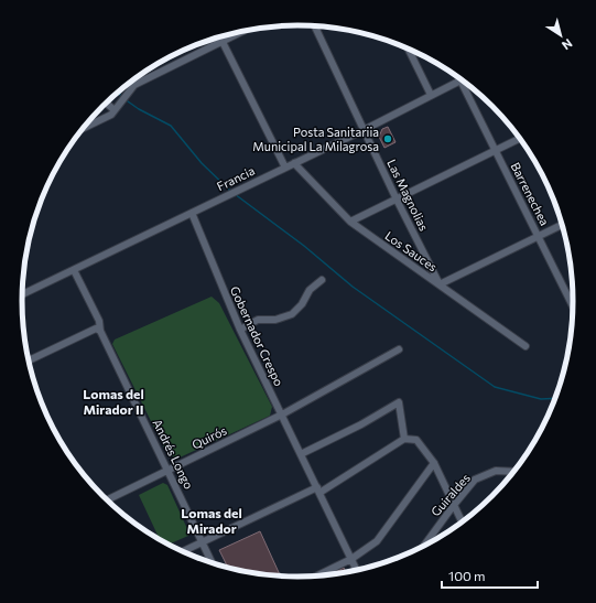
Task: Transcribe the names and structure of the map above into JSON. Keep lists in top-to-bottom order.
{
  "streets": {
    "street": [
      "Francia",
      "Barrenechea",
      "Las Magnolias",
      "Los Sauces",
      "Gobernador Crespo",
      "Quirós",
      "Andrés Longo",
      "Guiraldes"
    ]
  },
  "crossings": [
    ["Francia", "Las Magnolias"],
    ["Francia", "Los Sauces"],
    ["Francia", "Gobernador Crespo"],
    ["Francia", "Andrés Longo"],
    ["Las Magnolias", "Los Sauces"],
    ["Gobernador Crespo", "Quirós"],
    ["Quirós", "Andrés Longo"]
  ],
  "districts": ["Lomas del Mirador II", "Lomas del Mirador"],
  "places": ["Posta Sanitariia Municipal La Milagrosa"],
  "scale_bar": "100 m",
  "north": "bottom right"
}
